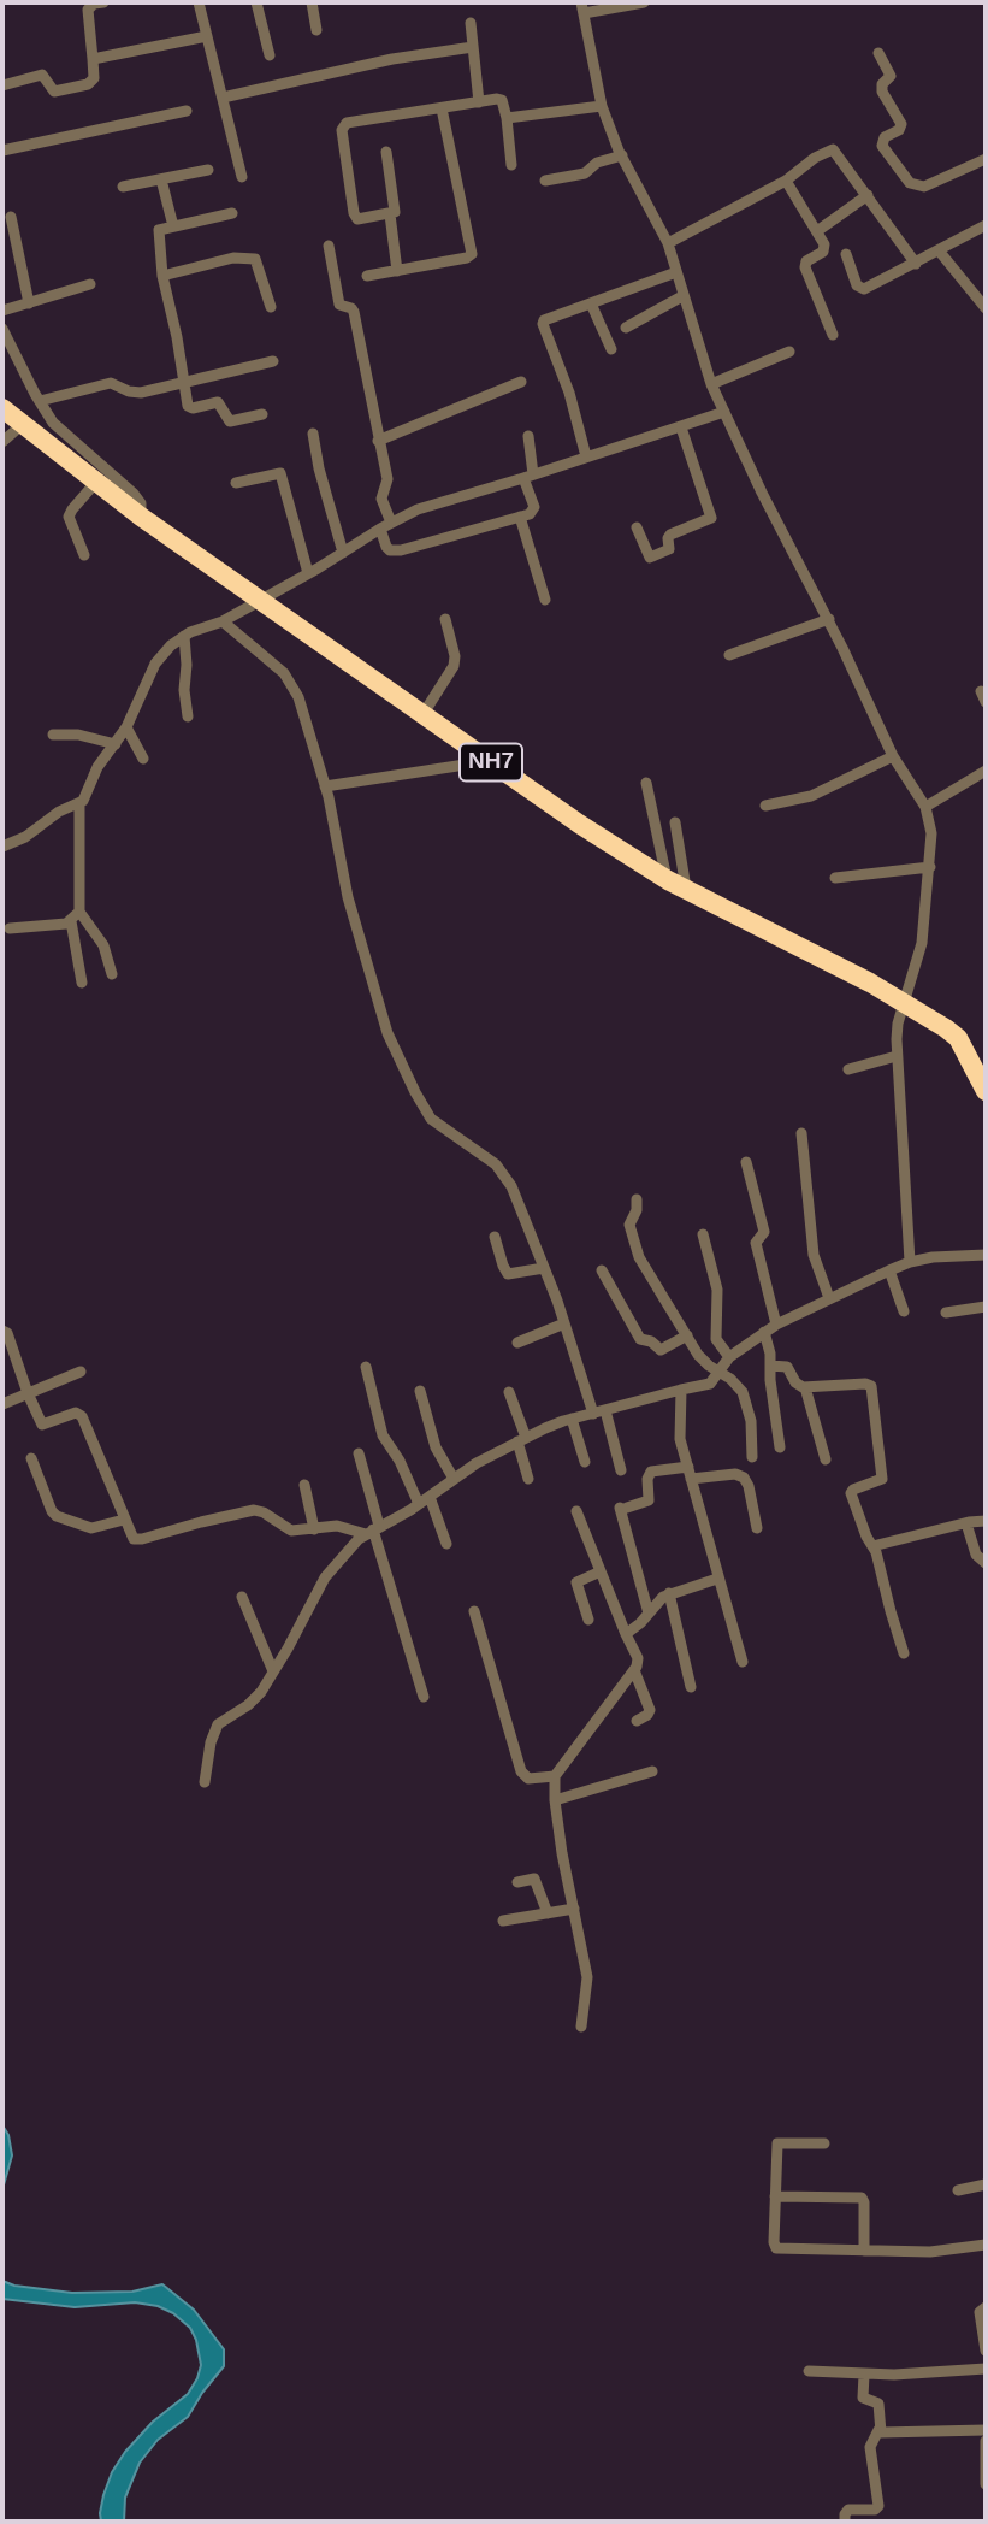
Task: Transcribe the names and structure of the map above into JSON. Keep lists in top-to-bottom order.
{
  "streets": {
    "highway": ["NH7"]
  }
}
